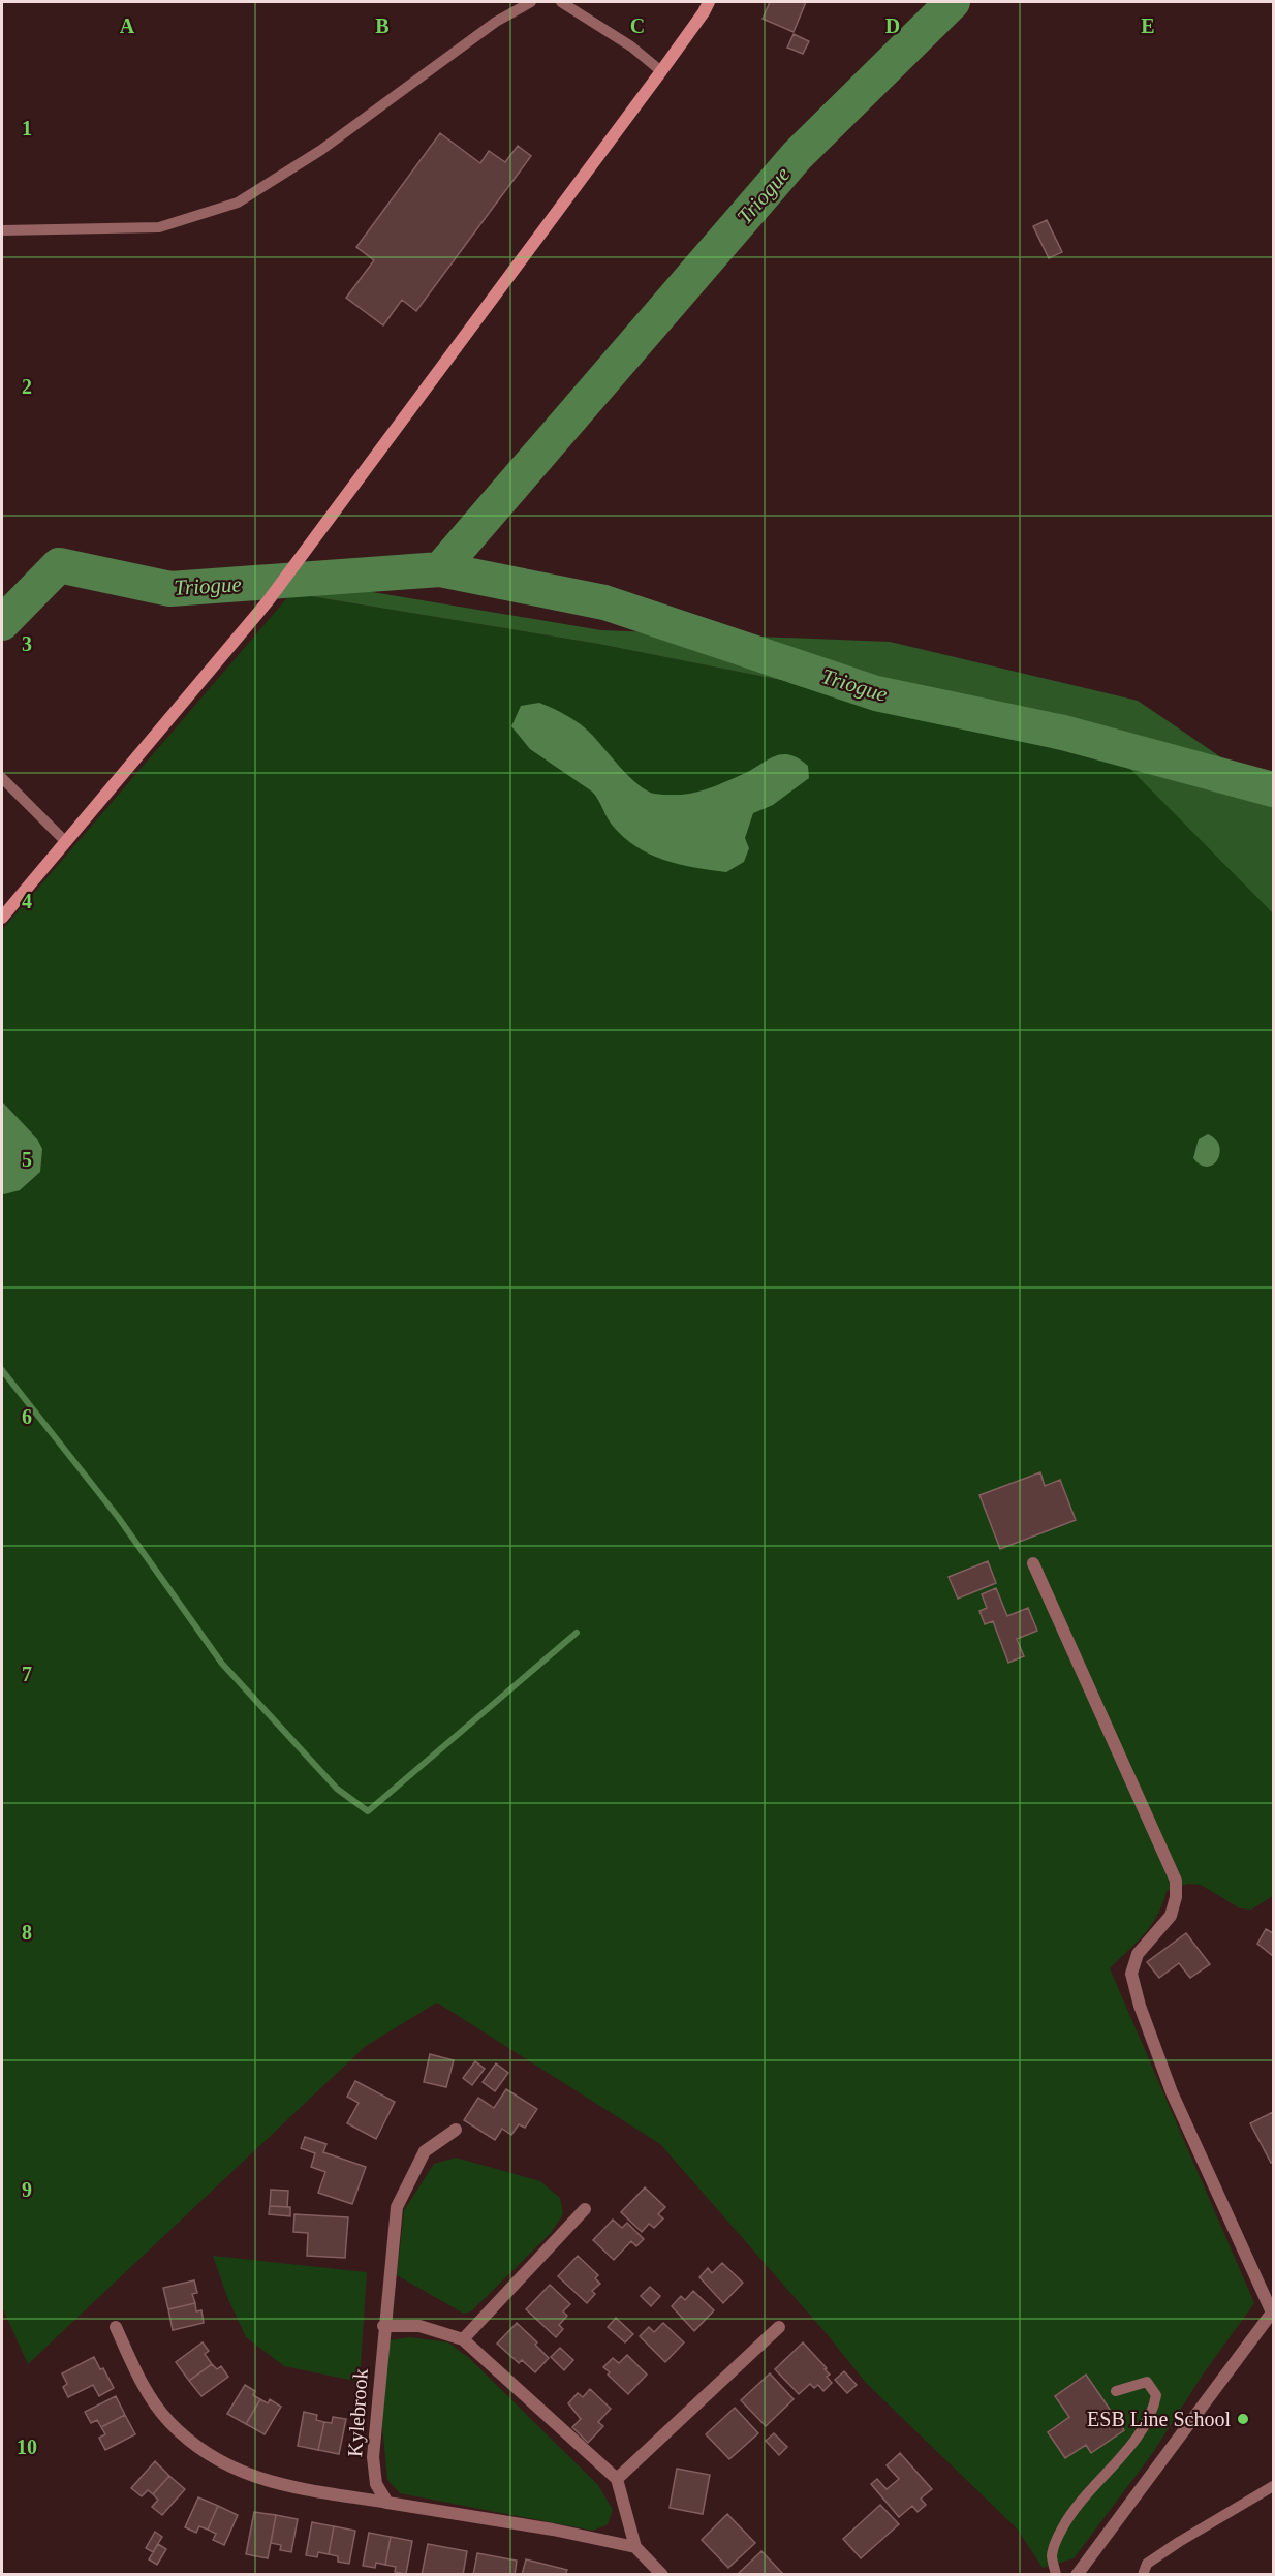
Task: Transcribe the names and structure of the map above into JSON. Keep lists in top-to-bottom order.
{
  "streets": {
    "street": ["Kylebrook"]
  },
  "water": ["Triogue"],
  "places": ["ESB Line School"],
  "grid": {
    "columns": [
      "A",
      "B",
      "C",
      "D",
      "E"
    ],
    "rows": [
      "1",
      "2",
      "3",
      "4",
      "5",
      "6",
      "7",
      "8",
      "9",
      "10"
    ]
  }
}
